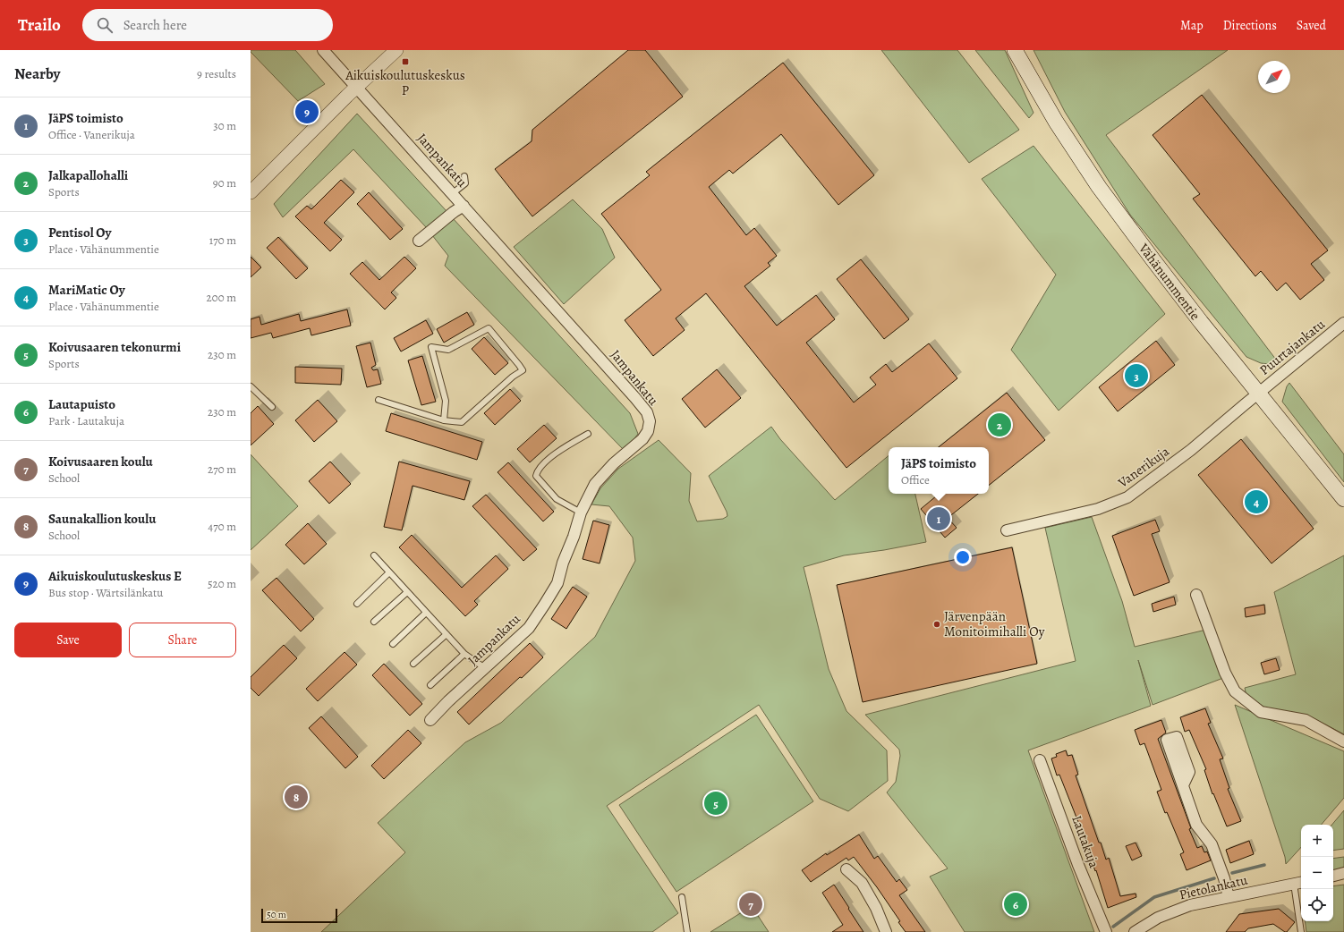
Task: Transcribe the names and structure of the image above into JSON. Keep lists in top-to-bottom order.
{
  "streets": {
    "main road": ["Vähänummentie"],
    "street": [
      "Jampankatu",
      "Puurtajankatu",
      "Vanerikuja",
      "Lautakuja",
      "Pietolankatu"
    ]
  },
  "crossings": [
    ["Vähänummentie", "Puurtajankatu"],
    ["Vähänummentie", "Vanerikuja"],
    ["Puurtajankatu", "Vanerikuja"]
  ],
  "places": {
    "transit": ["Aikuiskoulutuskeskus P"],
    "other": ["Järvenpään Monitoimihalli Oy"]
  },
  "scale_bar": "50 m",
  "north": "top right",
  "page": {
    "header": "Trailo",
    "search": "Search here",
    "nav": ["Map", "Directions", "Saved"],
    "heading": ["Nearby", "9 results"],
    "list": [
      {
        "mark": "1",
        "name": "JäPS toimisto",
        "note": "Office · Vanerikuja",
        "value": "30 m"
      },
      {
        "mark": "2",
        "name": "Jalkapallohalli",
        "note": "Sports",
        "value": "90 m"
      },
      {
        "mark": "3",
        "name": "Pentisol Oy",
        "note": "Place · Vähänummentie",
        "value": "170 m"
      },
      {
        "mark": "4",
        "name": "MariMatic Oy",
        "note": "Place · Vähänummentie",
        "value": "200 m"
      },
      {
        "mark": "5",
        "name": "Koivusaaren tekonurmi",
        "note": "Sports",
        "value": "230 m"
      },
      {
        "mark": "6",
        "name": "Lautapuisto",
        "note": "Park · Lautakuja",
        "value": "230 m"
      },
      {
        "mark": "7",
        "name": "Koivusaaren koulu",
        "note": "School",
        "value": "270 m"
      },
      {
        "mark": "8",
        "name": "Saunakallion koulu",
        "note": "School",
        "value": "470 m"
      },
      {
        "mark": "9",
        "name": "Aikuiskoulutuskeskus E",
        "note": "Bus stop · Wärtsilänkatu",
        "value": "520 m"
      }
    ],
    "pins": [
      "9",
      "3",
      "2",
      "4",
      "1",
      "8",
      "5",
      "6",
      "7"
    ],
    "popup": ["JäPS toimisto", "Office"],
    "buttons": ["Save", "Share"],
    "map_buttons": ["+", "−"],
    "scale": "50 m"
  }
}
